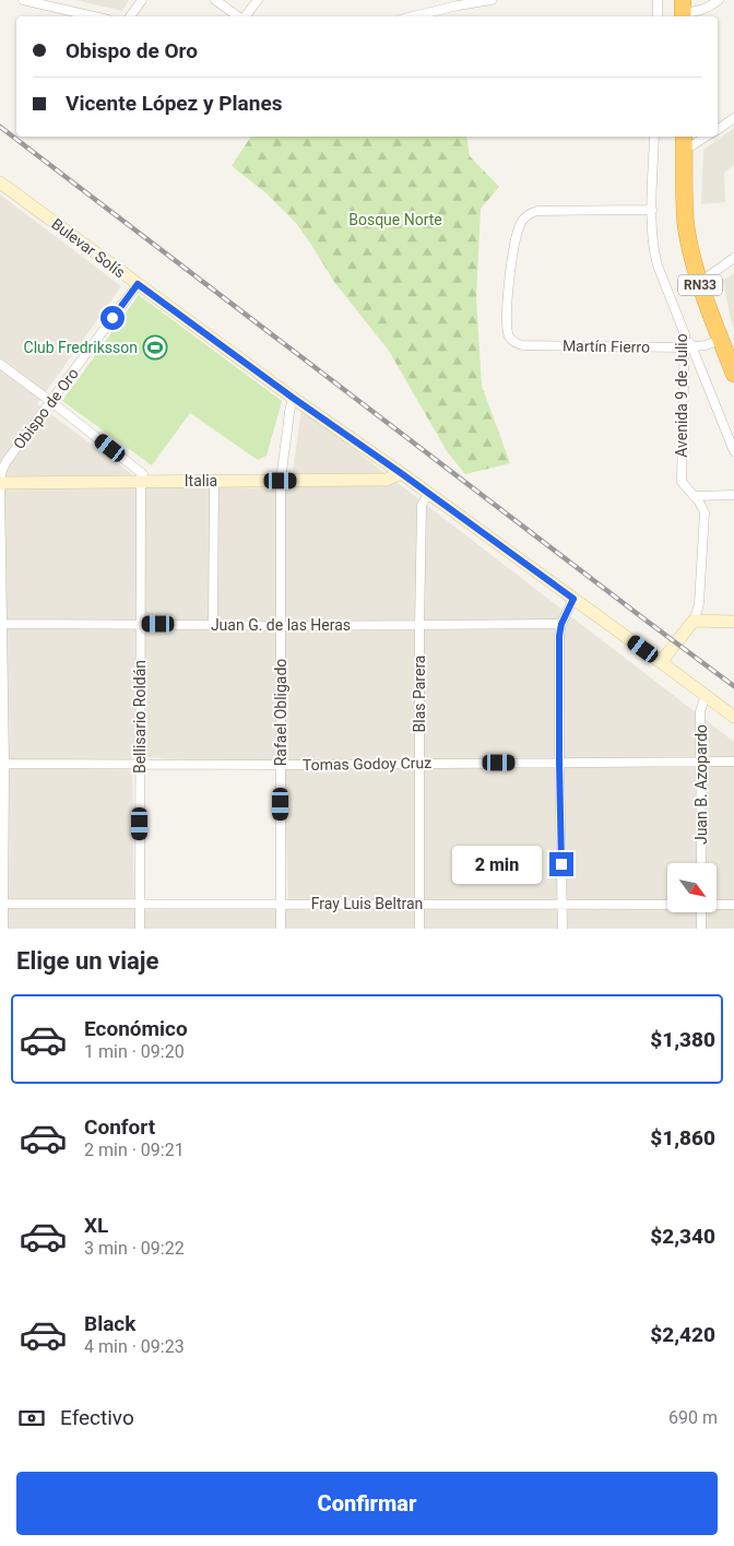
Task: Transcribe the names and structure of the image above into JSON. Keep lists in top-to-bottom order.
{
  "streets": {
    "highway": ["RN33"],
    "street": [
      "Bulevar Solís",
      "Martín Fierro",
      "Avenida 9 de Julio",
      "Obispo de Oro",
      "Italia",
      "Juan G. de las Heras",
      "Blas Parera",
      "Rafael Obligado",
      "Bellisario Roldán",
      "Tomas Godoy Cruz",
      "Juan B. Azopardo",
      "Fray Luis Beltran"
    ]
  },
  "crossings": [
    ["Bulevar Solís", "Obispo de Oro"],
    ["Bulevar Solís", "Italia"],
    ["Bulevar Solís", "Blas Parera"],
    ["Bulevar Solís", "Rafael Obligado"],
    ["Bulevar Solís", "Juan B. Azopardo"],
    ["RN33", "Martín Fierro"],
    ["Martín Fierro", "Avenida 9 de Julio"],
    ["Obispo de Oro", "Italia"],
    ["Italia", "Rafael Obligado"],
    ["Italia", "Bellisario Roldán"],
    ["Juan G. de las Heras", "Blas Parera"],
    ["Juan G. de las Heras", "Rafael Obligado"],
    ["Juan G. de las Heras", "Bellisario Roldán"],
    ["Blas Parera", "Tomas Godoy Cruz"],
    ["Blas Parera", "Fray Luis Beltran"],
    ["Rafael Obligado", "Tomas Godoy Cruz"],
    ["Rafael Obligado", "Fray Luis Beltran"],
    ["Bellisario Roldán", "Tomas Godoy Cruz"],
    ["Bellisario Roldán", "Fray Luis Beltran"],
    ["Tomas Godoy Cruz", "Juan B. Azopardo"]
  ],
  "parks": ["Bosque Norte"],
  "places": {
    "sports": ["Club Fredriksson"]
  },
  "north": "bottom right",
  "page": {
    "banner": ["Obispo de Oro", "Vicente López y Planes"],
    "bubble": "2 min",
    "heading": "Elige un viaje",
    "list": [
      {
        "name": "Económico",
        "note": "1 min · 09:20",
        "value": "$1,380"
      },
      {
        "name": "Confort",
        "note": "2 min · 09:21",
        "value": "$1,860"
      },
      {
        "name": "XL",
        "note": "3 min · 09:22",
        "value": "$2,340"
      },
      {
        "name": "Black",
        "note": "4 min · 09:23",
        "value": "$2,420"
      }
    ],
    "pay": ["Efectivo", "690 m"],
    "buttons": "Confirmar"
  }
}
